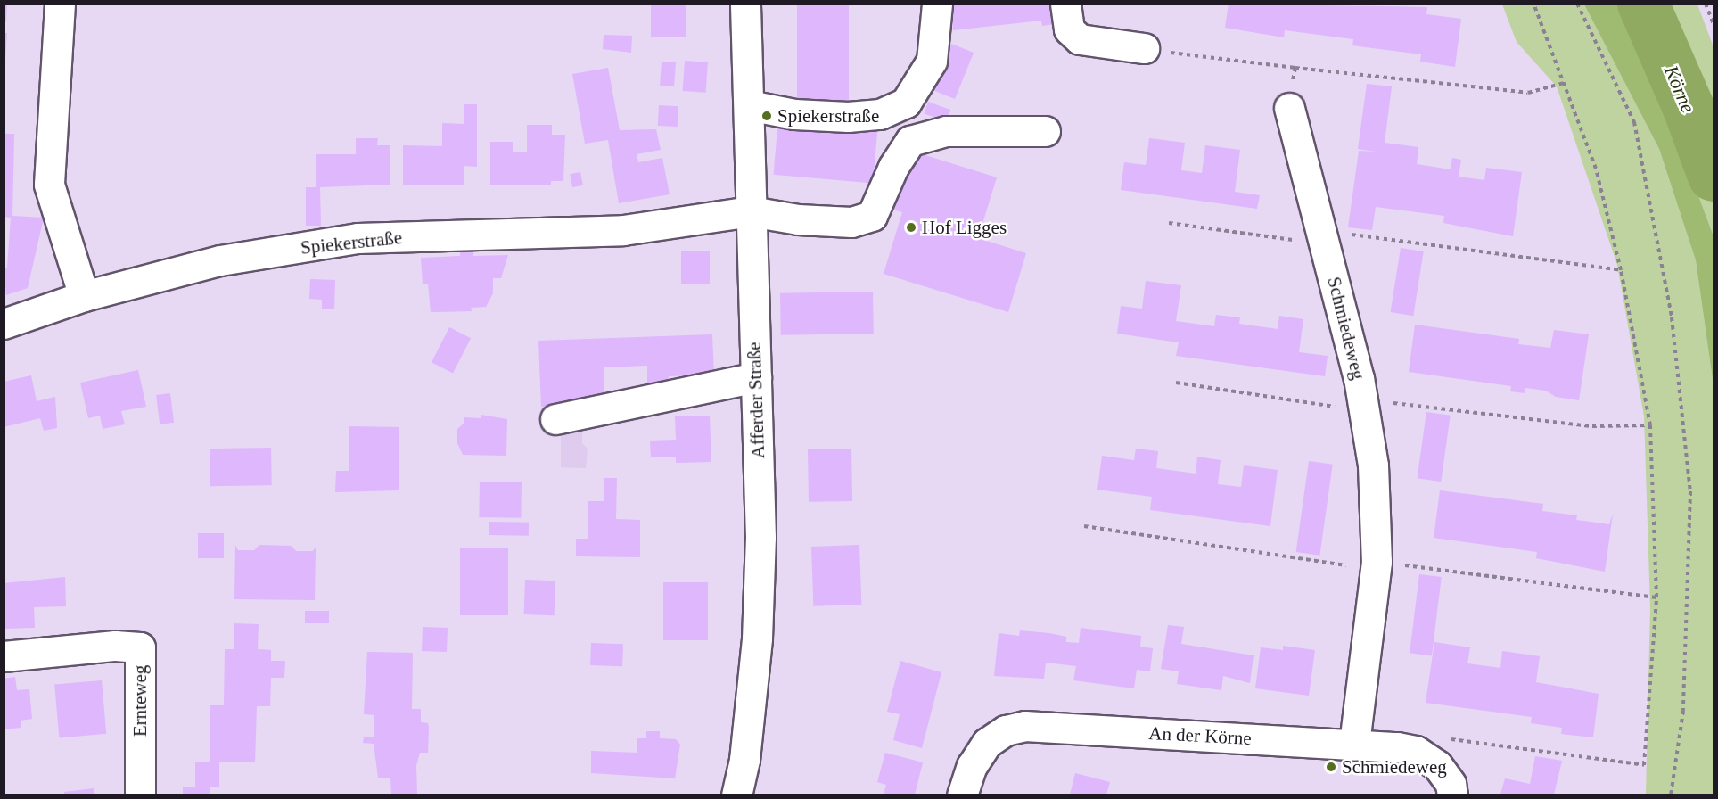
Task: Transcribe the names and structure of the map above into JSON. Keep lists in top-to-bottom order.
{
  "streets": {
    "street": [
      "Spiekerstraße",
      "Schmiedeweg",
      "Afferder Straße",
      "Ernteweg",
      "An der Körne"
    ]
  },
  "crossings": [
    ["Spiekerstraße", "Afferder Straße"],
    ["Schmiedeweg", "An der Körne"]
  ],
  "water": ["Körne"],
  "places": ["Spiekerstraße", "Hof Ligges", "Schmiedeweg"]
}
